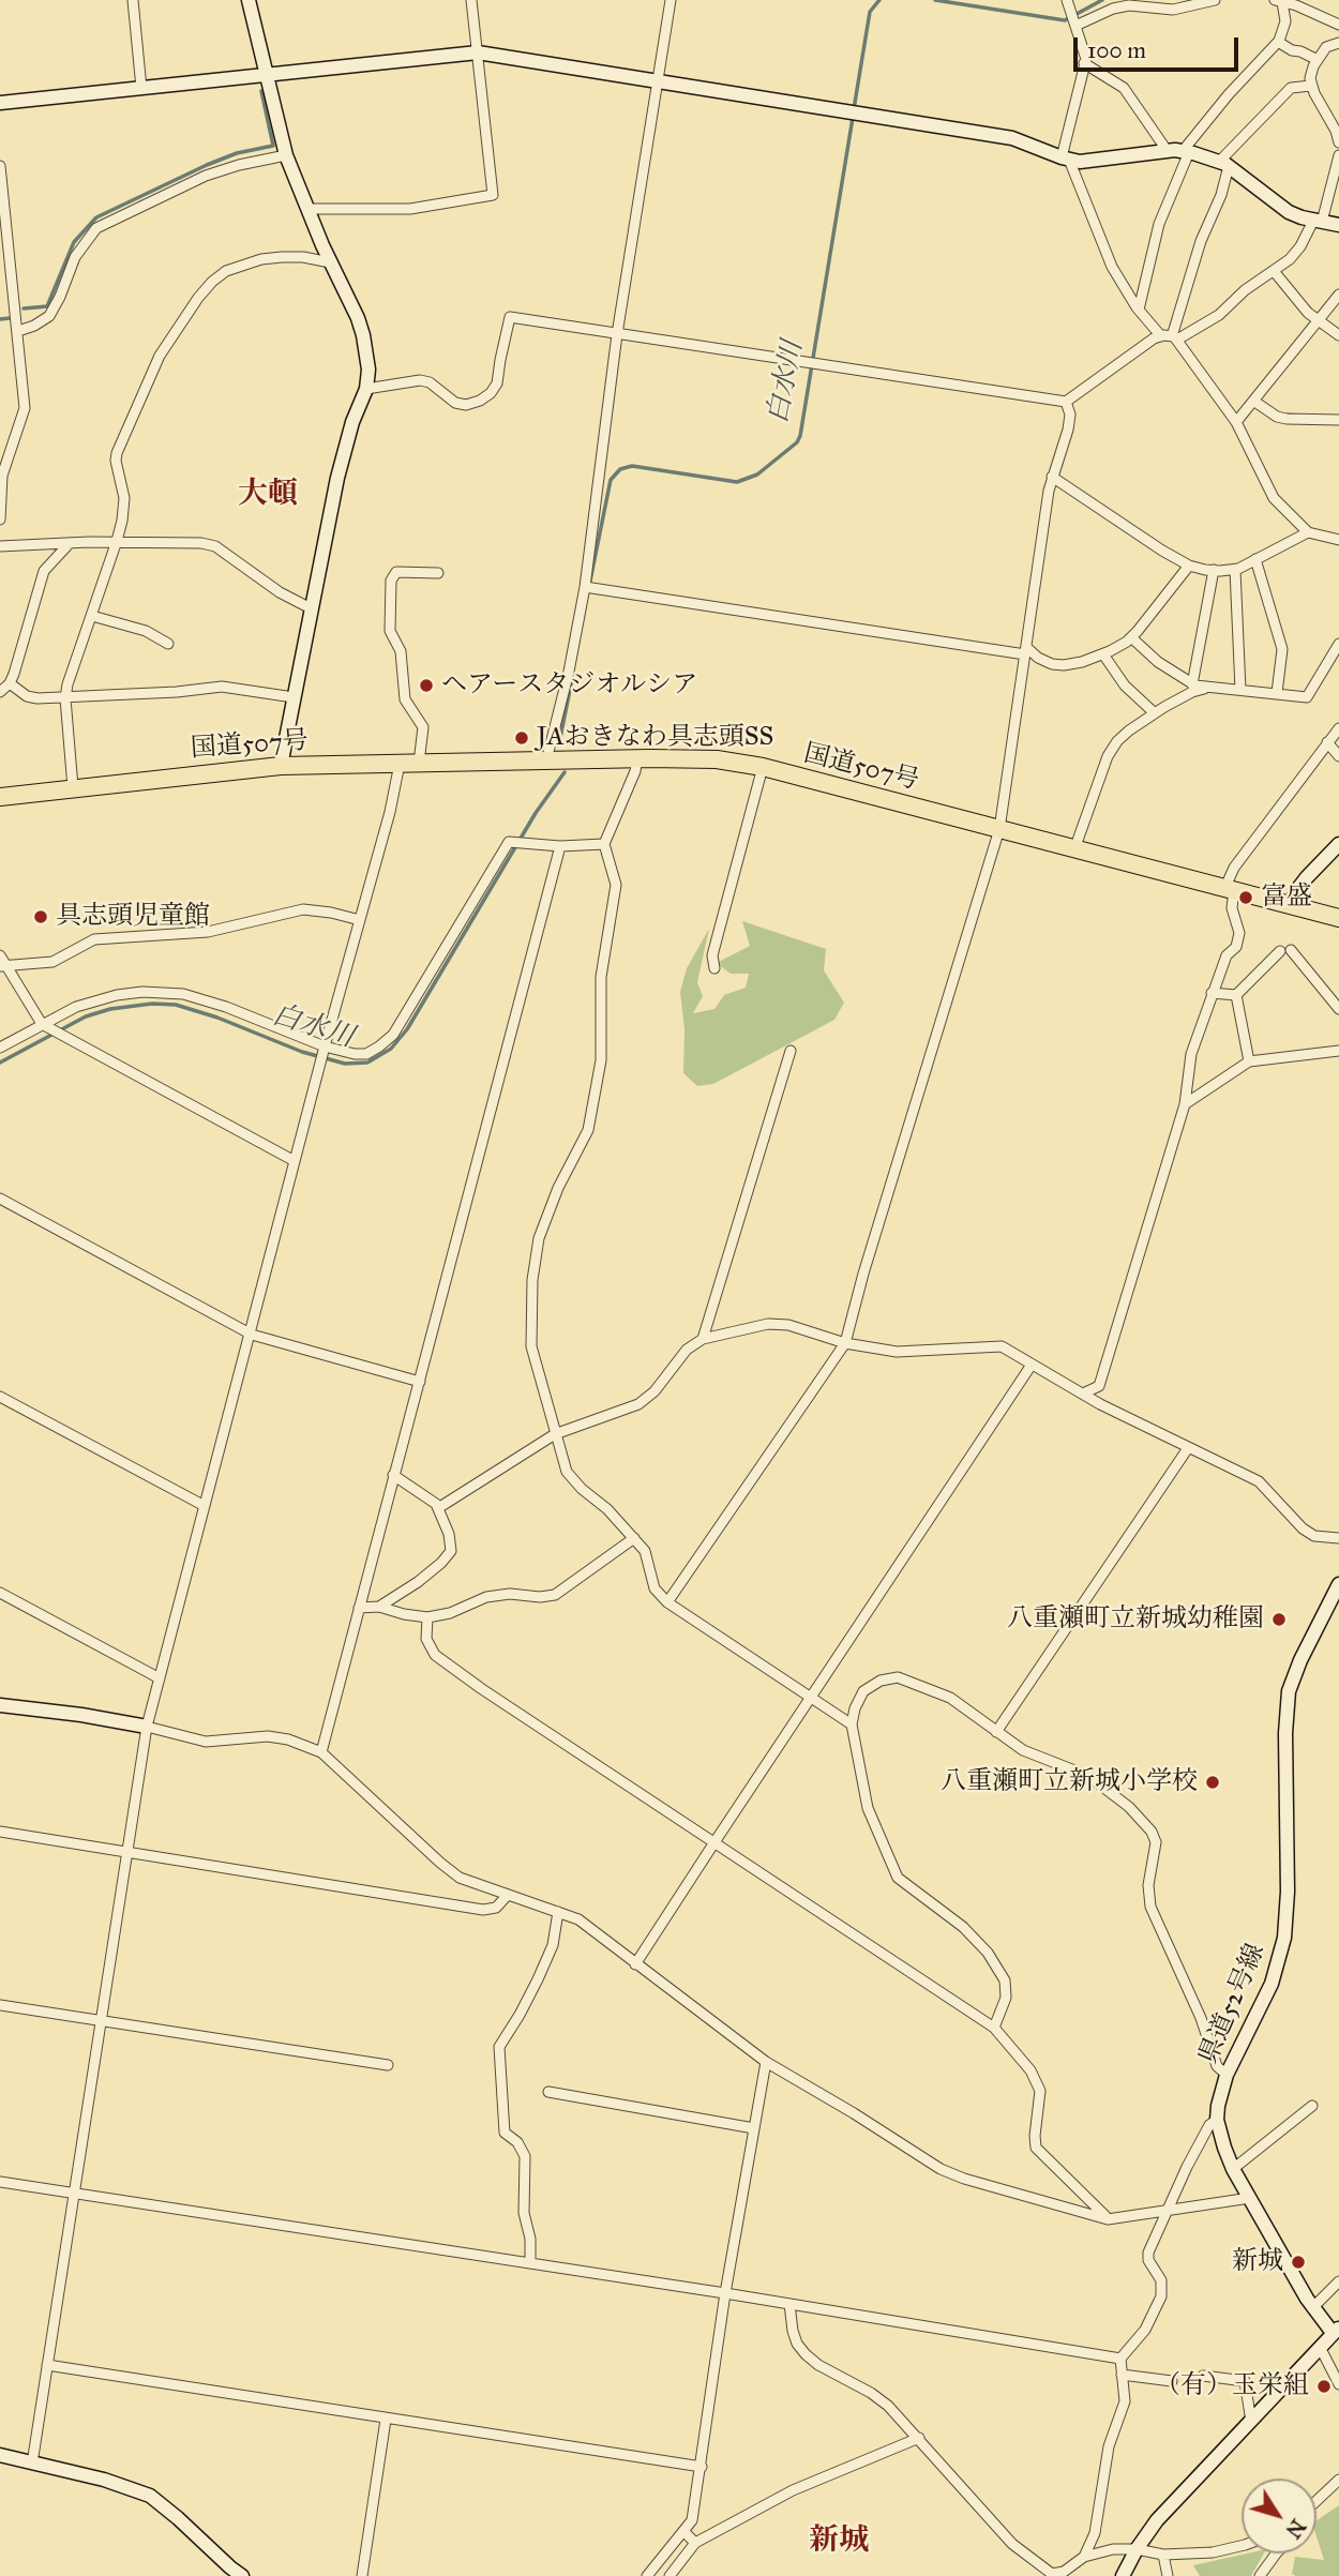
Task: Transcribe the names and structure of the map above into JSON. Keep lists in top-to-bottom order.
{
  "streets": {
    "highway": ["国道507号"],
    "street": ["県道52号線"]
  },
  "districts": ["大頓", "新城"],
  "water": ["白水川"],
  "places": [
    "ヘアースタジオルシア",
    "JAおきなわ具志頭SS",
    "富盛",
    "具志頭児童館",
    "八重瀬町立新城幼稚園",
    "八重瀬町立新城小学校",
    "新城",
    "（有）玉栄組"
  ],
  "scale_bar": "100 m",
  "north": "bottom right"
}
